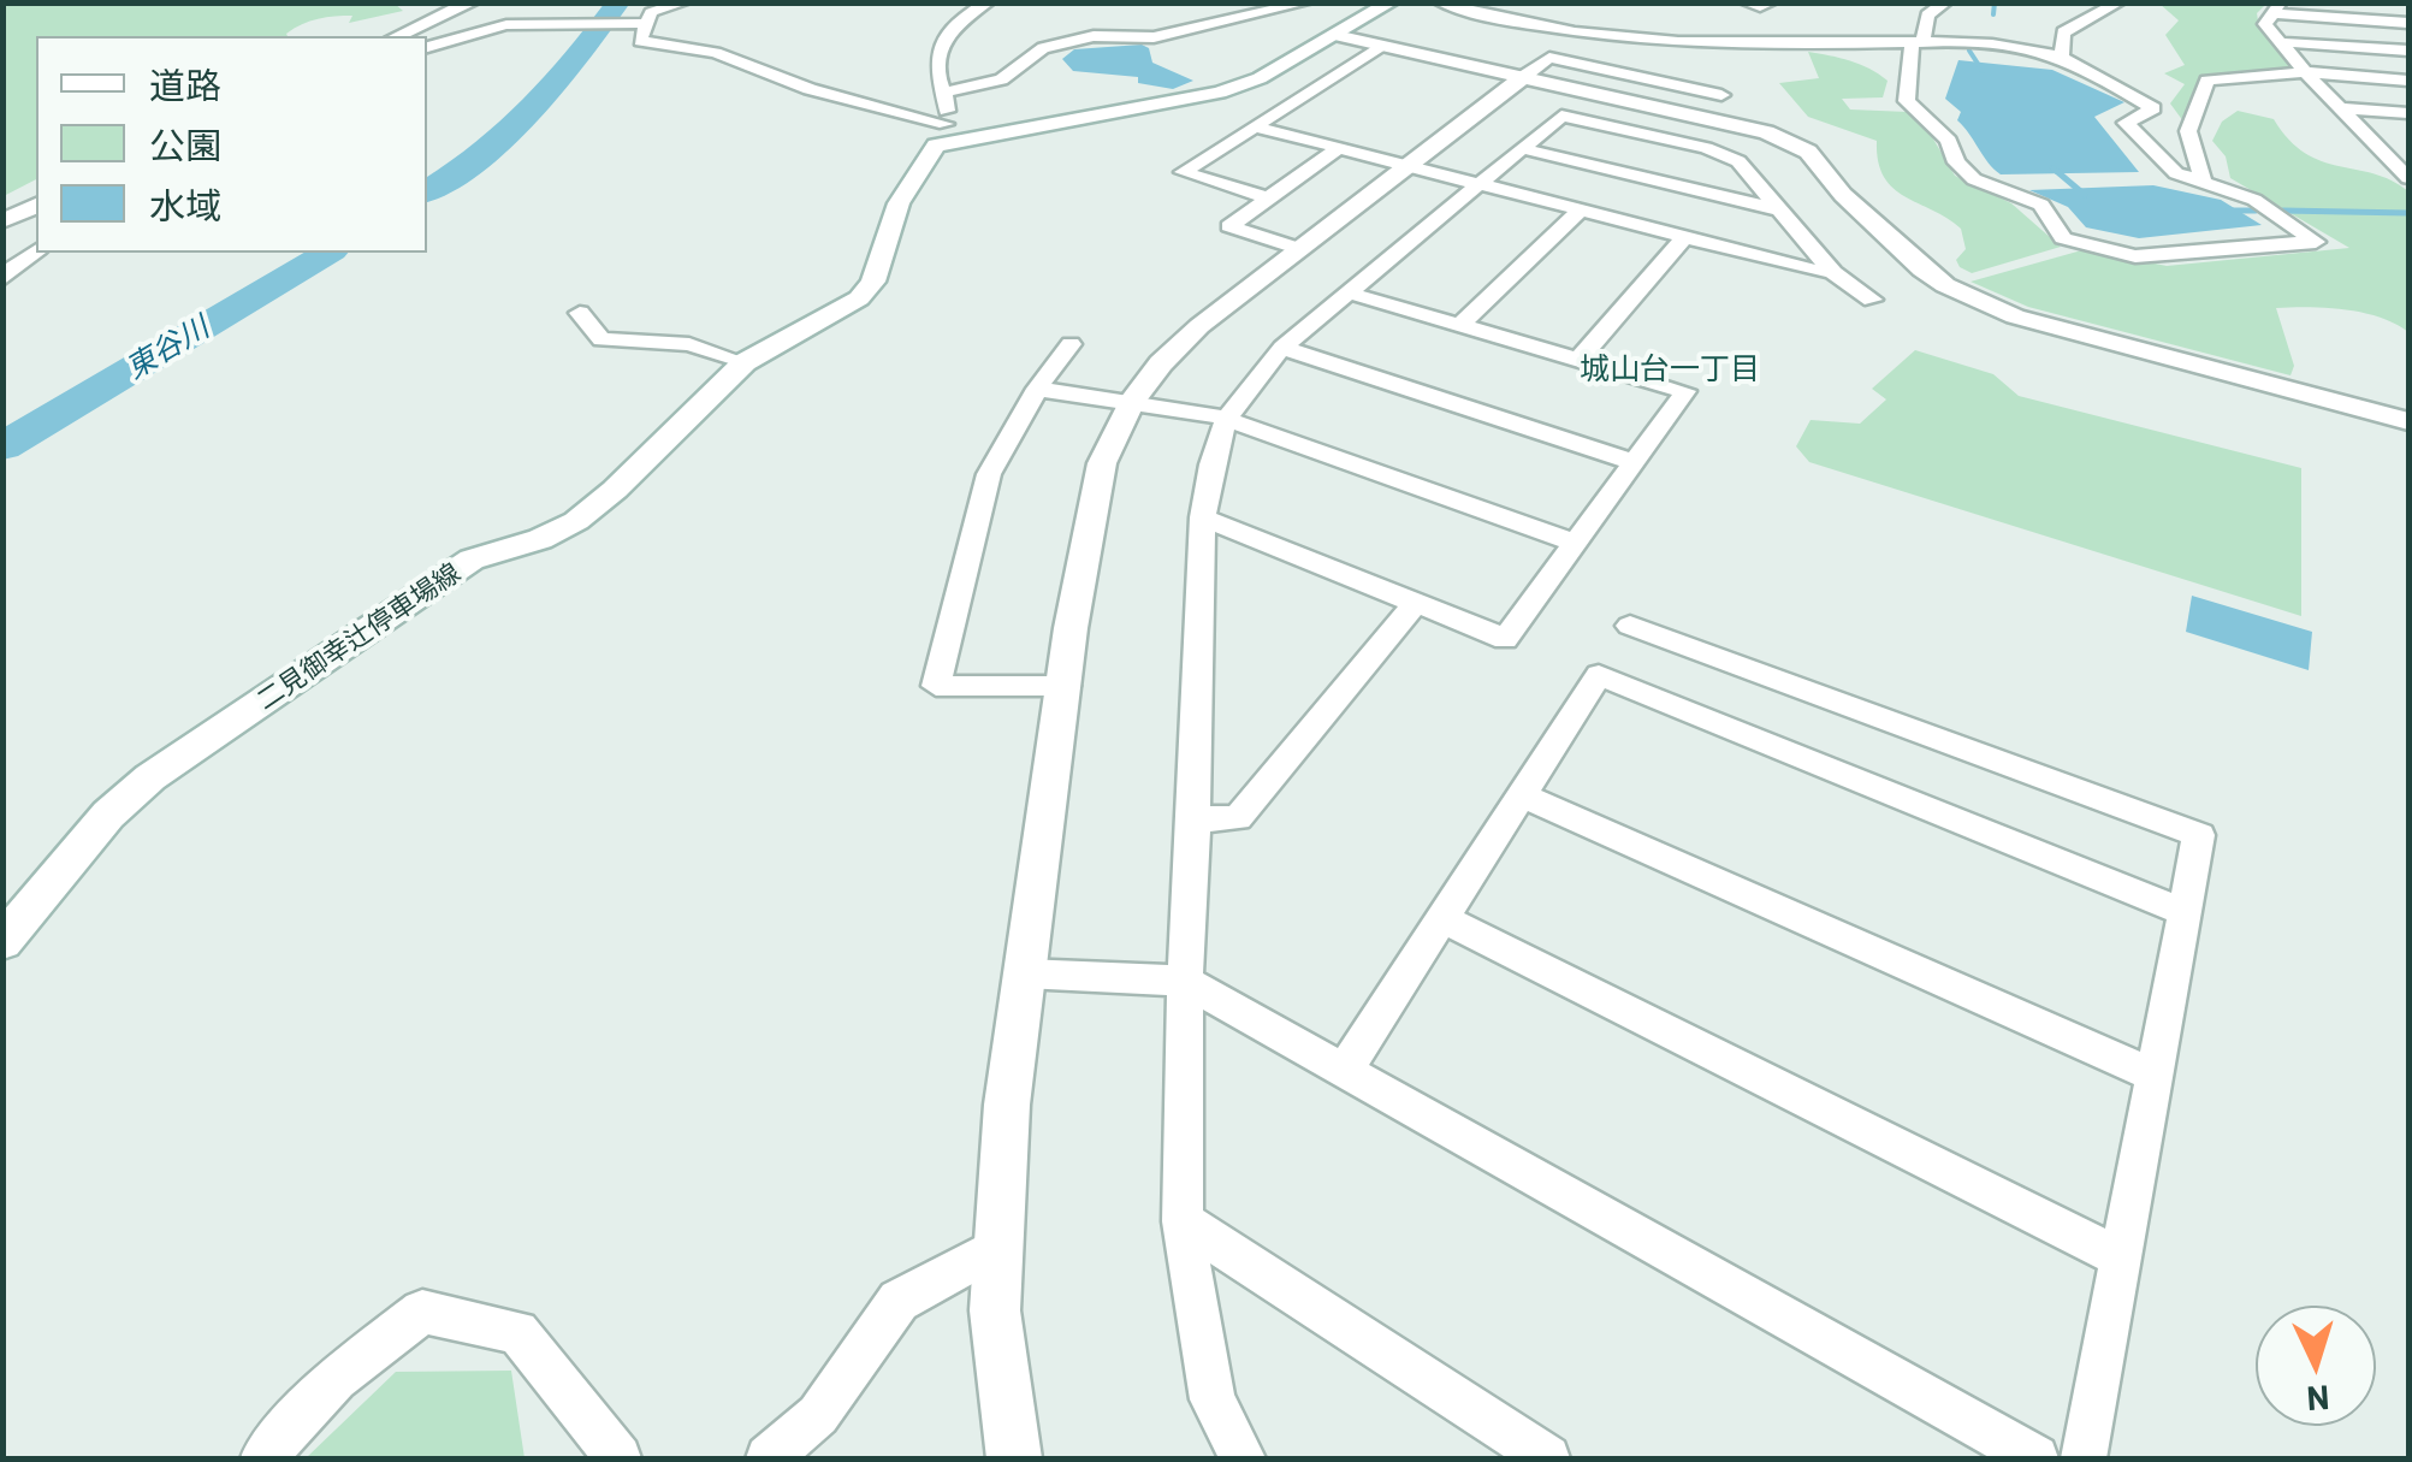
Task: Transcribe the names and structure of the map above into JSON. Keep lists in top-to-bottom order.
{
  "streets": {
    "street": ["二見御幸辻停車場線"]
  },
  "districts": ["城山台一丁目"],
  "water": ["東谷川"],
  "legend": ["道路", "公園", "水域"],
  "north": "bottom"
}
